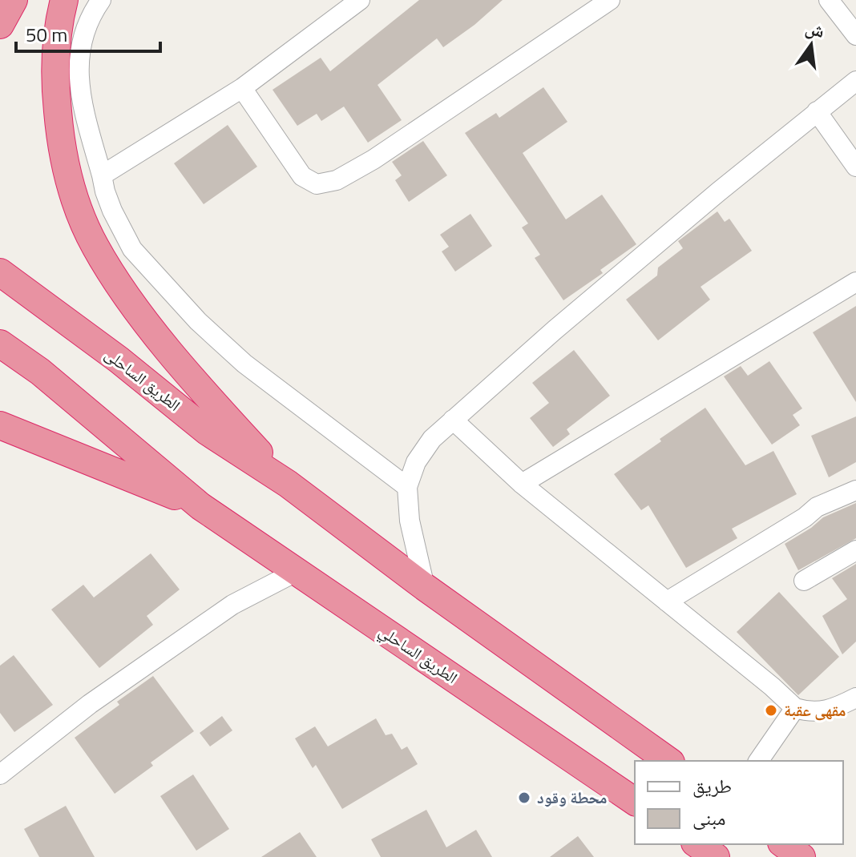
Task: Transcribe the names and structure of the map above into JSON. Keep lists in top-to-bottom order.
{
  "streets": {
    "highway": ["الطريق الساحلى", "الطريق الساحلي"]
  },
  "places": ["مقهى عقبة", "محطة وقود"],
  "legend": ["طريق", "مبنى"],
  "scale_bar": "50 m",
  "north": "top"
}
